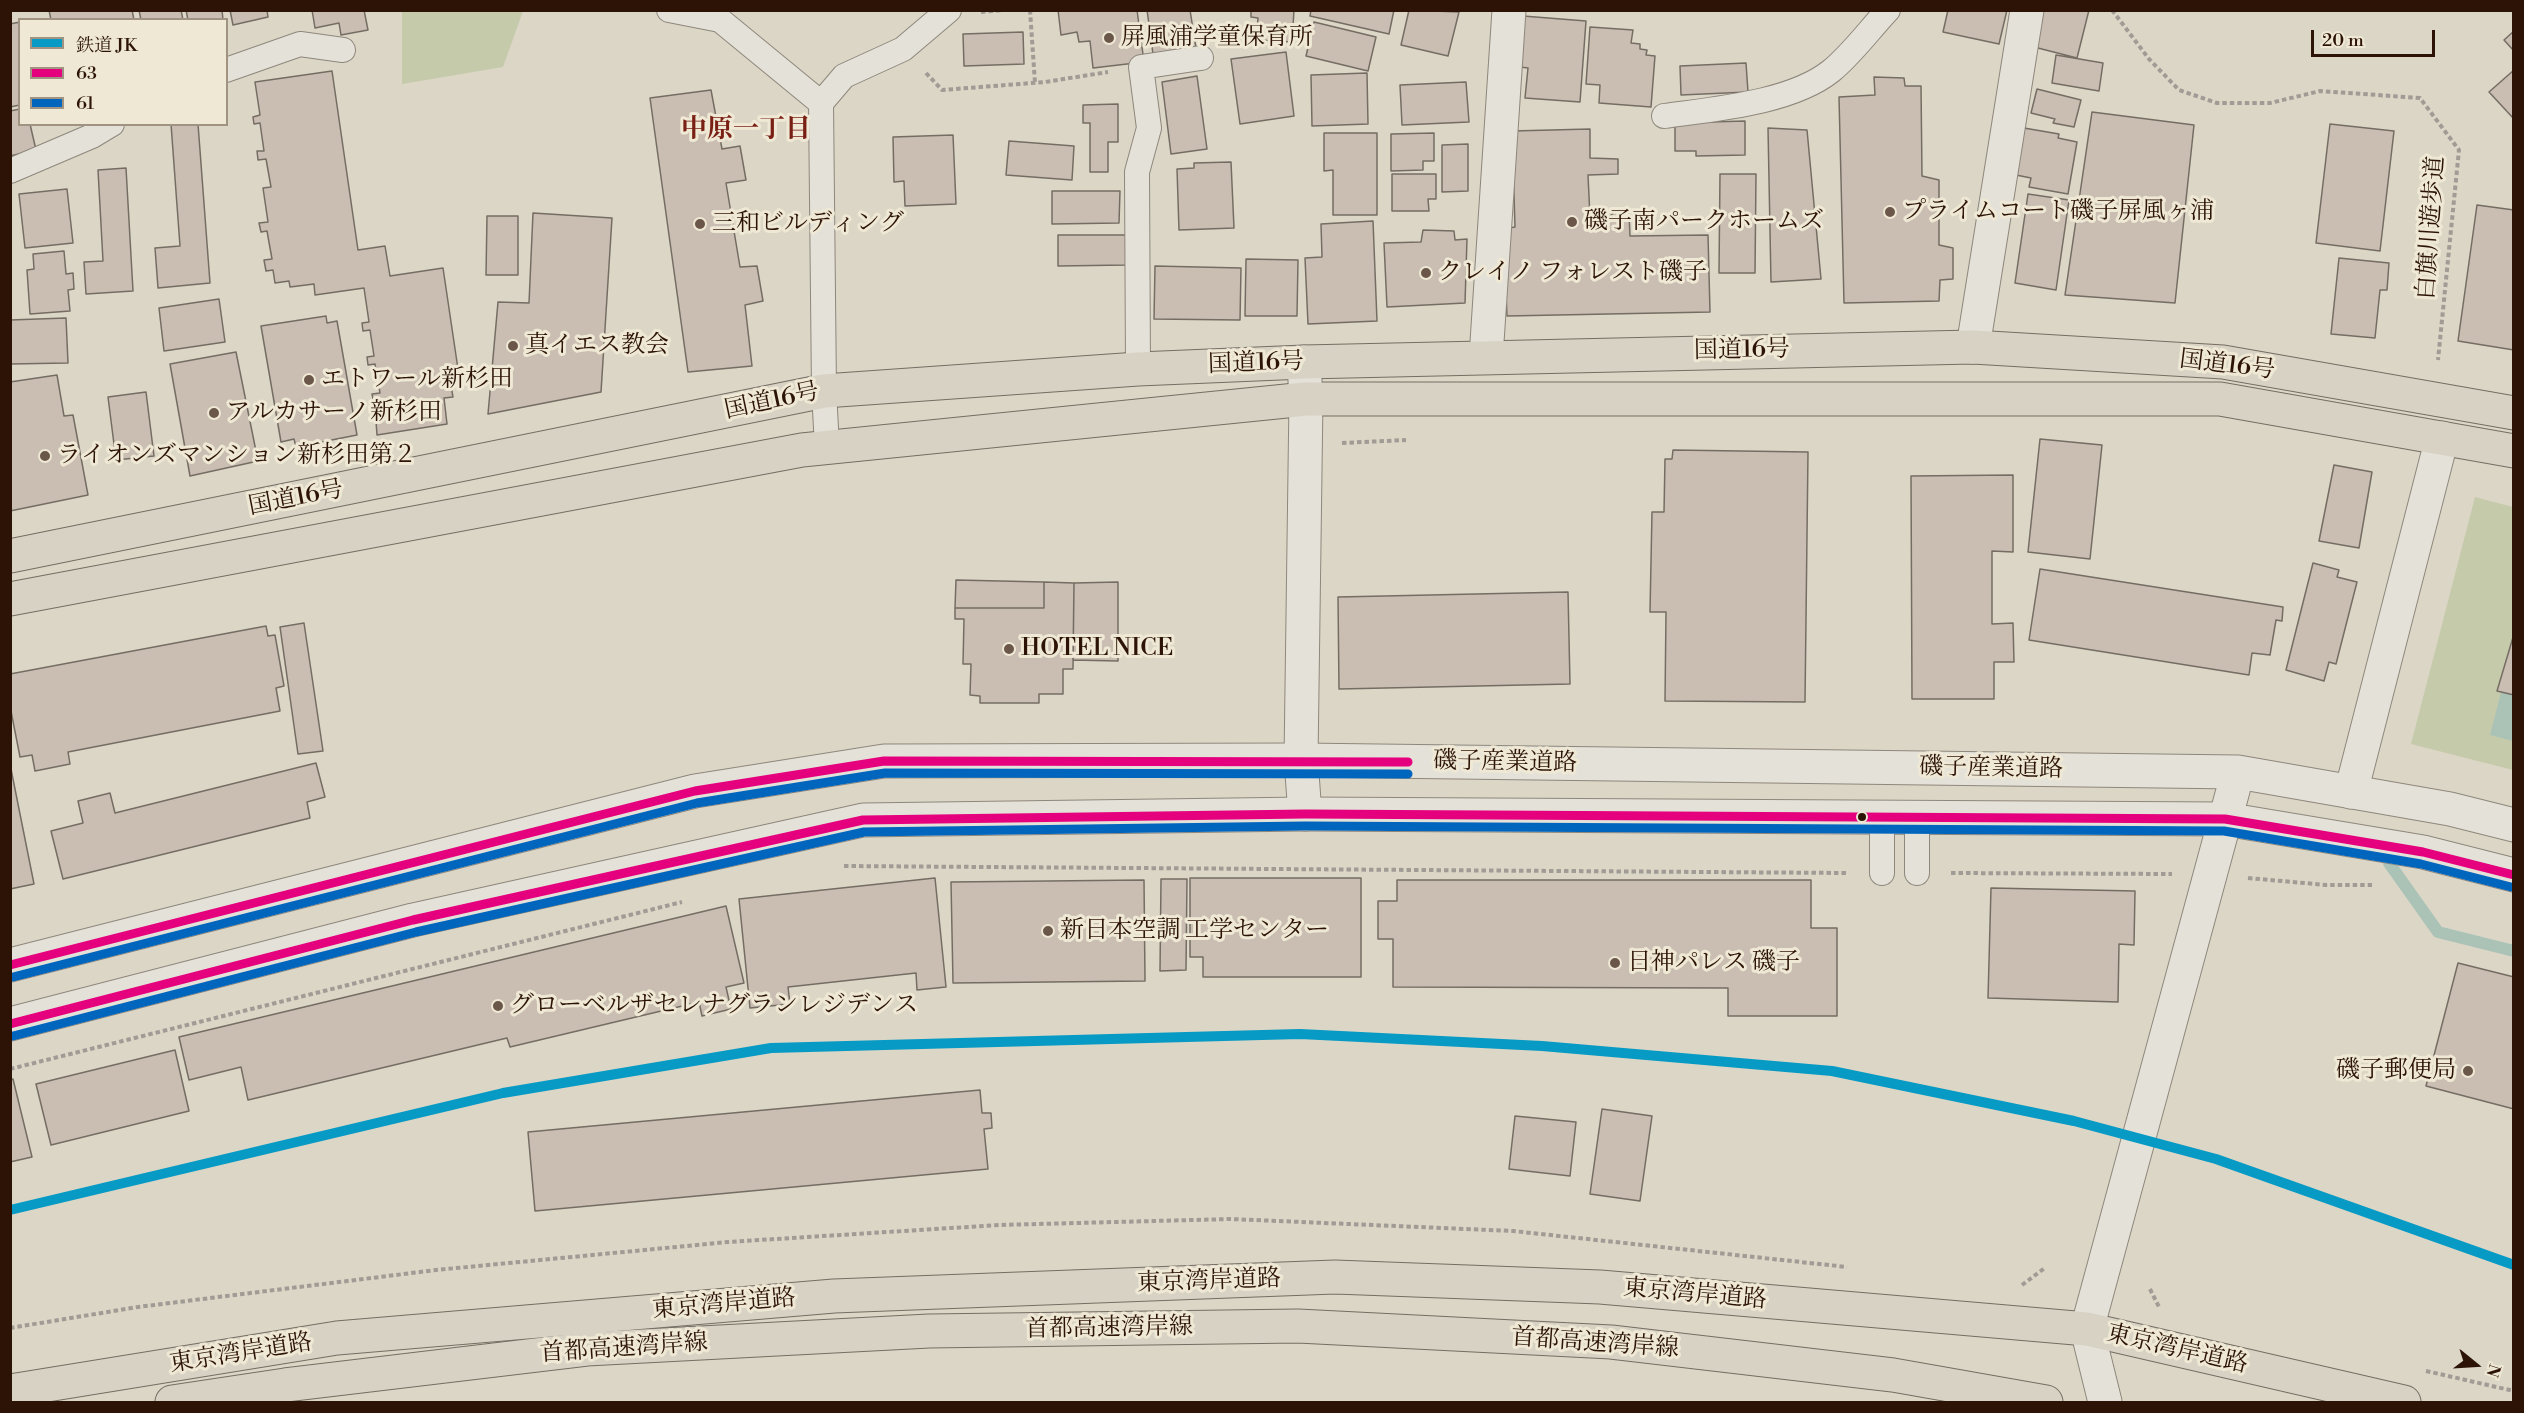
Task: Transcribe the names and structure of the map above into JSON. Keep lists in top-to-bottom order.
{
  "streets": {
    "highway": ["国道16号", "東京湾岸道路", "首都高速湾岸線"],
    "street": ["磯子産業道路"],
    "path": ["白旗川遊歩道"]
  },
  "districts": ["中原一丁目"],
  "places": [
    "屏風浦学童保育所",
    "プライムコート磯子屏風ヶ浦",
    "磯子南パークホームズ",
    "三和ビルディング",
    "クレイノ フォレスト磯子",
    "真イエス教会",
    "エトワール新杉田",
    "アルカサーノ新杉田",
    "ライオンズマンション新杉田第２",
    "HOTEL NICE",
    "新日本空調 工学センター",
    "日神パレス 磯子",
    "グローベルザセレナグランレジデンス",
    "磯子郵便局"
  ],
  "lines": ["transit line 63", "transit line 61", "rail line JK"],
  "legend": ["鉄道 JK", "63", "61"],
  "scale_bar": "20 m",
  "north": "right"
}
